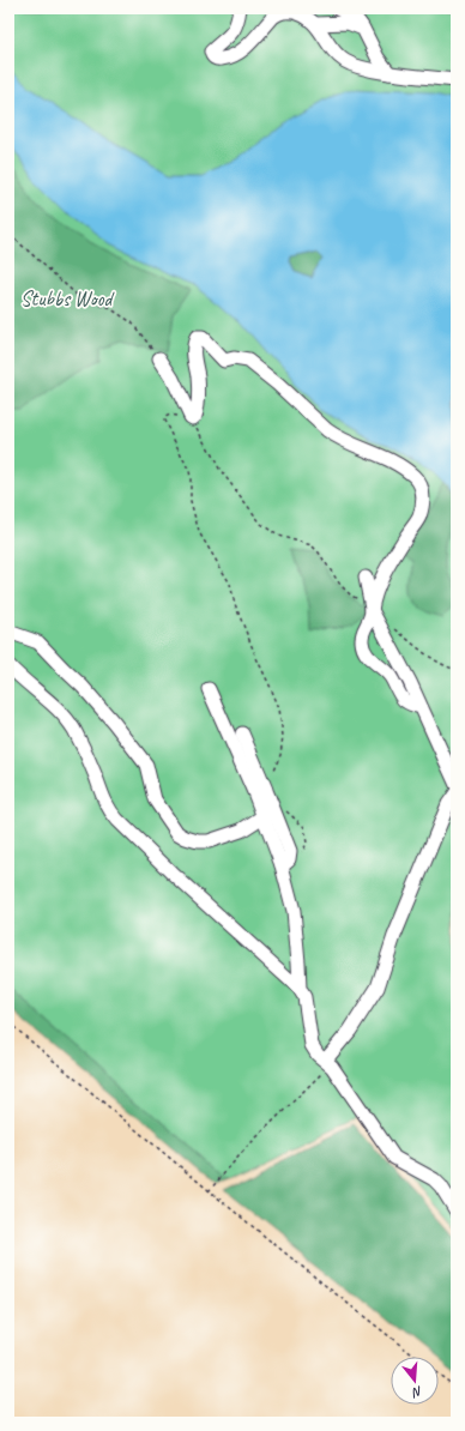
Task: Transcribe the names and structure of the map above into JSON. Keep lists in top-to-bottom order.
{
  "parks": ["Stubbs Wood"],
  "north": "bottom"
}
